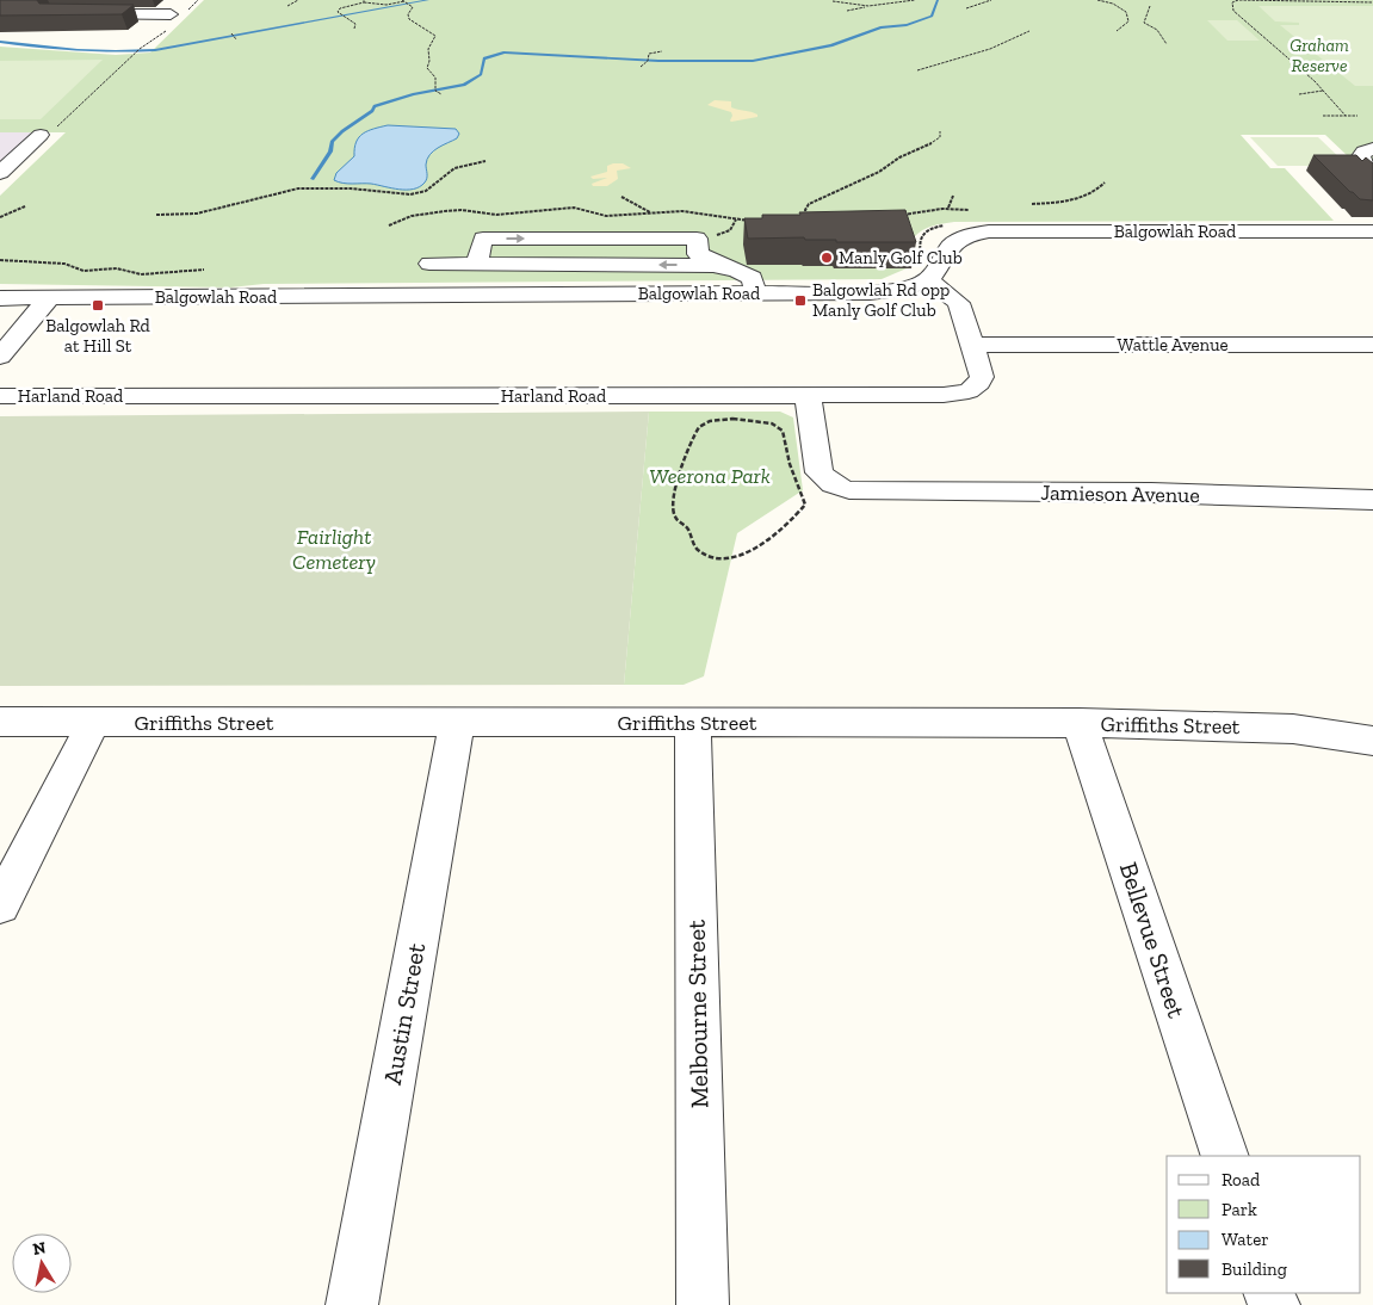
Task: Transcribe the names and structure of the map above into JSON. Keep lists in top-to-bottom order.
{
  "streets": {
    "street": [
      "Balgowlah Road",
      "Wattle Avenue",
      "Harland Road",
      "Jamieson Avenue",
      "Griffiths Street",
      "Bellevue Street",
      "Austin Street",
      "Melbourne Street"
    ]
  },
  "crossings": [
    ["Balgowlah Road", "Harland Road"],
    ["Wattle Avenue", "Harland Road"],
    ["Harland Road", "Jamieson Avenue"],
    ["Griffiths Street", "Bellevue Street"],
    ["Griffiths Street", "Austin Street"],
    ["Griffiths Street", "Melbourne Street"]
  ],
  "parks": ["Graham Reserve", "Weerona Park", "Fairlight Cemetery"],
  "places": {
    "other": ["Manly Golf Club"],
    "transit": ["Balgowlah Rd opp Manly Golf Club", "Balgowlah Rd at Hill St"]
  },
  "legend": [
    "Road",
    "Park",
    "Water",
    "Building"
  ],
  "north": "top"
}
